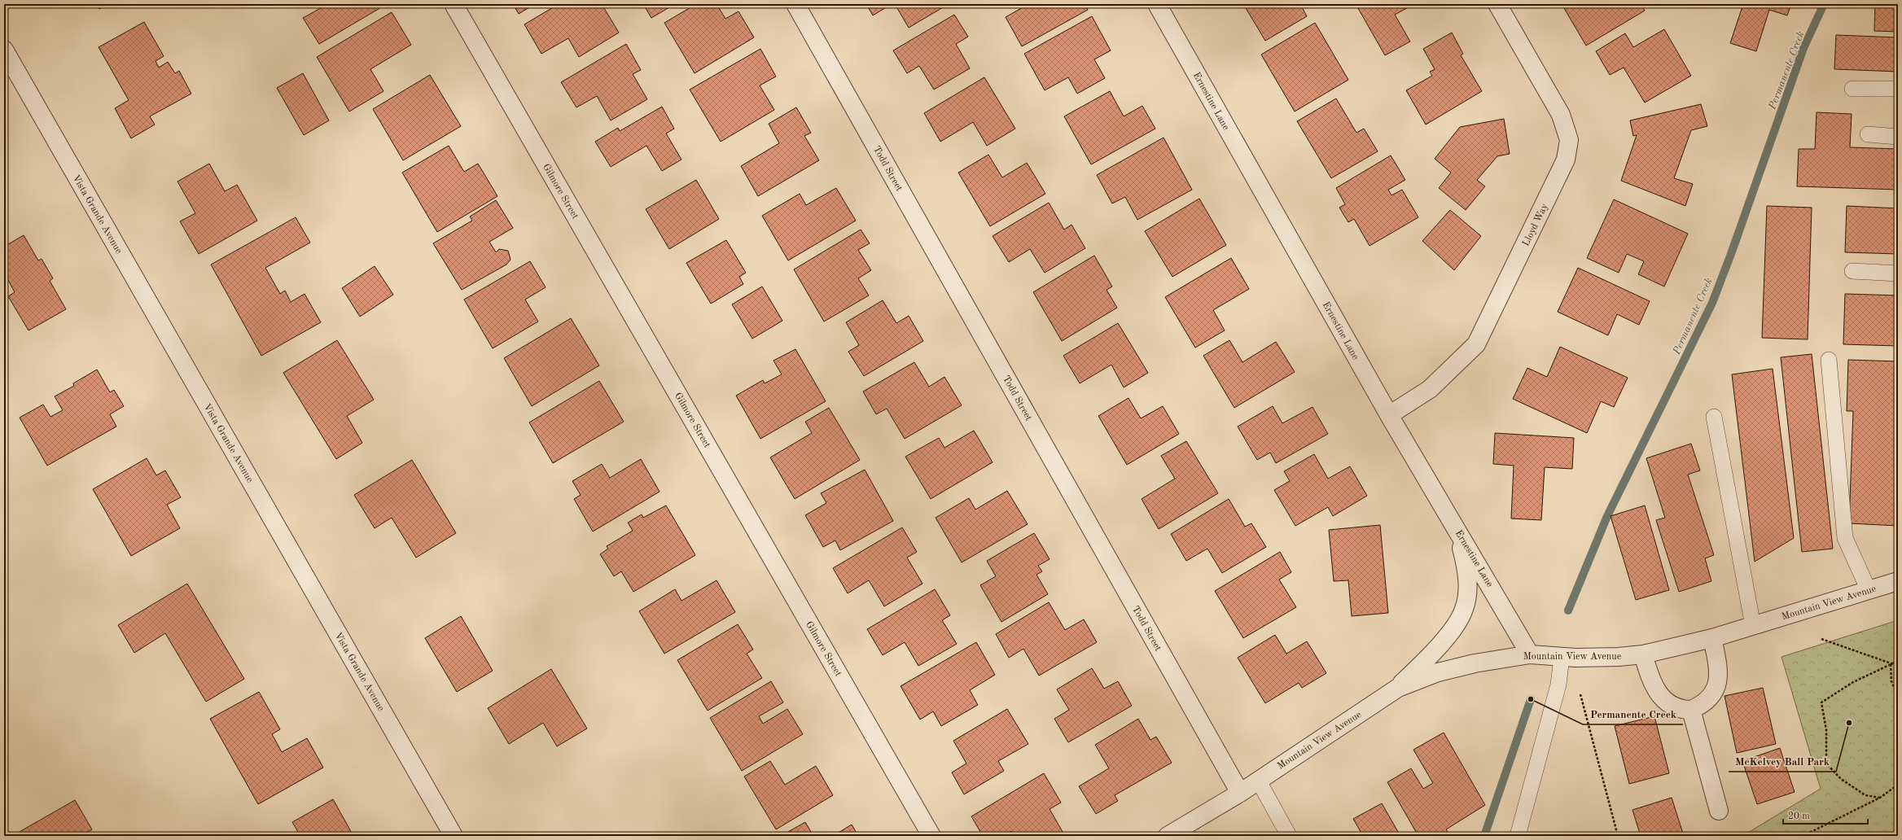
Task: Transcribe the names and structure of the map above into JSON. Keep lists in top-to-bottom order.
{
  "streets": {
    "street": [
      "Ernestine Lane",
      "Todd Street",
      "Gilmore Street",
      "Vista Grande Avenue",
      "Lloyd Way",
      "Mountain View Avenue"
    ]
  },
  "crossings": [
    ["Ernestine Lane", "Lloyd Way"],
    ["Ernestine Lane", "Mountain View Avenue"],
    ["Todd Street", "Mountain View Avenue"]
  ],
  "water": ["Permanente Creek"],
  "places": ["Permanente Creek", "McKelvey Ball Park"],
  "scale_bar": "20 m"
}
